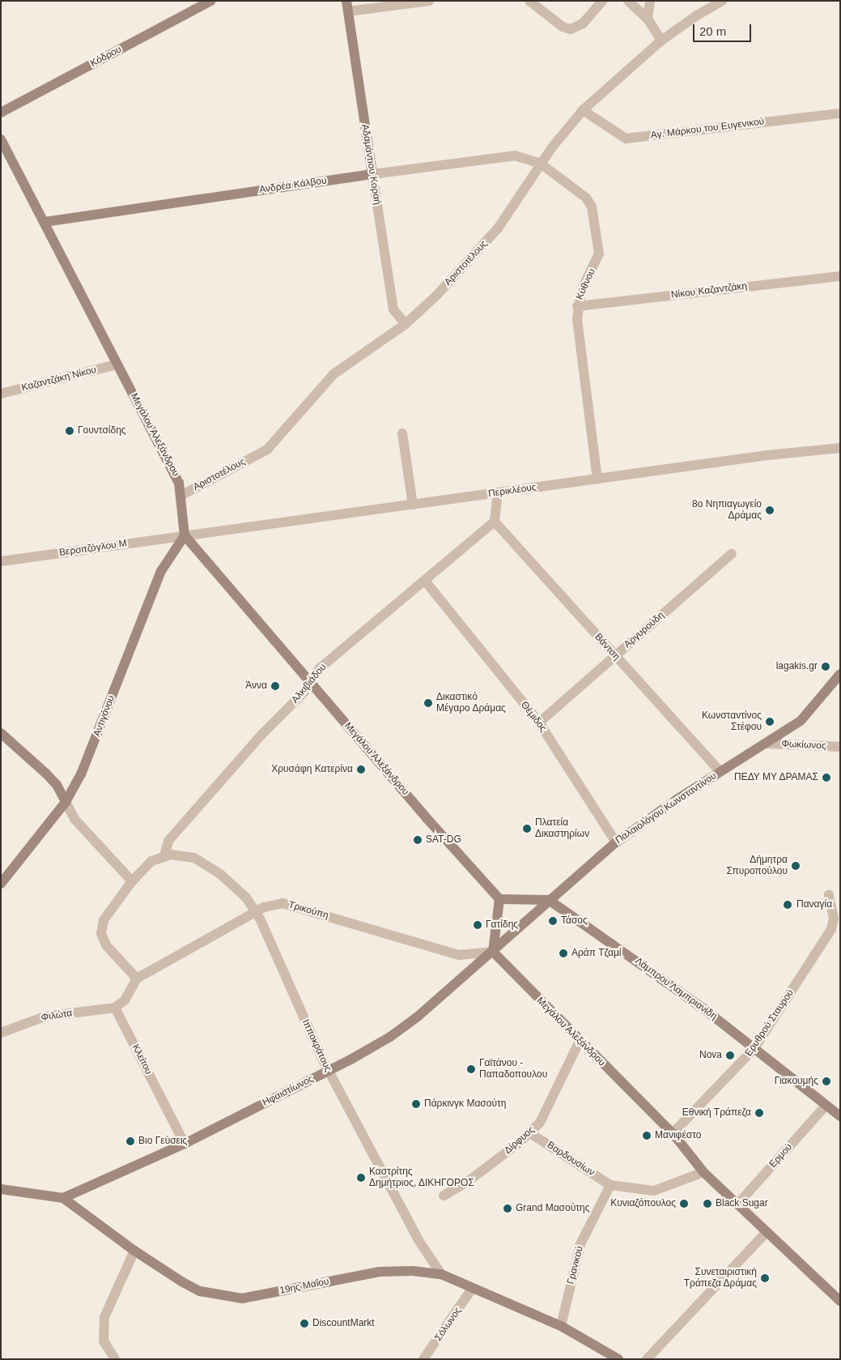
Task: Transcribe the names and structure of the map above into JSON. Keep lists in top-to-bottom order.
{
  "streets": {
    "street": [
      "Κόδρου",
      "Αγ. Μάρκου του Ευγενικού",
      "Αδαμάντιου Κοραή",
      "Ανδρέα Κάλβου",
      "Αριστοτέλους",
      "Κύθνου",
      "Νίκου Καζαντζάκη",
      "Καζαντζάκη Νίκου",
      "Μεγάλου Αλεξάνδρου",
      "Περικλέους",
      "Βερσιτζόγλου Μ",
      "Αργυρούδη",
      "Βάντση",
      "Αλκιβιάδου",
      "Αντιγόνου",
      "Θέμιδος",
      "Φωκίωνος",
      "Παλαιολόγου Κωνσταντίνου",
      "Τρικούπη",
      "Λάμπρου Λαμπριανίδη",
      "Φιλώτα",
      "Ερυθρού Σταυρού",
      "Ιπποκράτους",
      "Κλείτου",
      "Ηφαιστίωνος",
      "Δίρφυος",
      "Ερμού",
      "Βαρδουσίων",
      "Γρανικού",
      "19ης Μαΐου",
      "Σόλωνος"
    ]
  },
  "crossings": [
    ["Αγ. Μάρκου του Ευγενικού", "Αριστοτέλους"],
    ["Αδαμάντιου Κοραή", "Ανδρέα Κάλβου"],
    ["Αδαμάντιου Κοραή", "Αριστοτέλους"],
    ["Ανδρέα Κάλβου", "Αριστοτέλους"],
    ["Ανδρέα Κάλβου", "Κύθνου"],
    ["Ανδρέα Κάλβου", "Μεγάλου Αλεξάνδρου"],
    ["Αριστοτέλους", "Κύθνου"],
    ["Αριστοτέλους", "Μεγάλου Αλεξάνδρου"],
    ["Κύθνου", "Νίκου Καζαντζάκη"],
    ["Κύθνου", "Περικλέους"],
    ["Καζαντζάκη Νίκου", "Μεγάλου Αλεξάνδρου"],
    ["Μεγάλου Αλεξάνδρου", "Περικλέους"],
    ["Μεγάλου Αλεξάνδρου", "Βερσιτζόγλου Μ"],
    ["Μεγάλου Αλεξάνδρου", "Αλκιβιάδου"],
    ["Μεγάλου Αλεξάνδρου", "Αντιγόνου"],
    ["Μεγάλου Αλεξάνδρου", "Τρικούπη"],
    ["Μεγάλου Αλεξάνδρου", "Ερυθρού Σταυρού"],
    ["Μεγάλου Αλεξάνδρου", "Ηφαιστίωνος"],
    ["Μεγάλου Αλεξάνδρου", "Δίρφυος"],
    ["Μεγάλου Αλεξάνδρου", "Ερμού"],
    ["Περικλέους", "Βερσιτζόγλου Μ"],
    ["Περικλέους", "Αντιγόνου"],
    ["Βερσιτζόγλου Μ", "Αντιγόνου"],
    ["Αργυρούδη", "Βάντση"],
    ["Αργυρούδη", "Θέμιδος"],
    ["Βάντση", "Αλκιβιάδου"],
    ["Βάντση", "Παλαιολόγου Κωνσταντίνου"],
    ["Αλκιβιάδου", "Θέμιδος"],
    ["Αλκιβιάδου", "Ιπποκράτους"],
    ["Θέμιδος", "Παλαιολόγου Κωνσταντίνου"],
    ["Φωκίωνος", "Παλαιολόγου Κωνσταντίνου"],
    ["Παλαιολόγου Κωνσταντίνου", "Λάμπρου Λαμπριανίδη"],
    ["Τρικούπη", "Ιπποκράτους"],
    ["Τρικούπη", "Ηφαιστίωνος"],
    ["Λάμπρου Λαμπριανίδη", "Ερυθρού Σταυρού"],
    ["Λάμπρου Λαμπριανίδη", "Ερμού"],
    ["Φιλώτα", "Κλείτου"],
    ["Ιπποκράτους", "Ηφαιστίωνος"],
    ["Ιπποκράτους", "19ης Μαΐου"],
    ["Κλείτου", "Ηφαιστίωνος"],
    ["Ηφαιστίωνος", "19ης Μαΐου"],
    ["Δίρφυος", "Βαρδουσίων"],
    ["Βαρδουσίων", "Γρανικού"],
    ["Γρανικού", "19ης Μαΐου"],
    ["19ης Μαΐου", "Σόλωνος"]
  ],
  "places": [
    "Γουντσίδης",
    "8ο Νηπιαγωγείο Δράμας",
    "lagakis.gr",
    "Άννα",
    "Δικαστικό Μέγαρο Δράμας",
    "Κωνσταντίνος Στέφου",
    "Χρυσάφη Κατερίνα",
    "ΠΕΔΥ ΜΥ ΔΡΑΜΑΣ",
    "Πλατεία Δικαστηρίων",
    "SAT-DG",
    "Δήμητρα Σπυροπούλου",
    "Παναγία",
    "Τάσος",
    "Γατίδης",
    "Αράπ Τζαμί",
    "Nova",
    "Γαϊτάνου - Παπαδοπουλου",
    "Γιακουμής",
    "Πάρκινγκ Μασούτη",
    "Εθνική Τράπεζα",
    "Μανιφέστο",
    "Βιο Γεύσεις",
    "Καστρίτης Δημήτριος, ΔΙΚΗΓΟΡΟΣ",
    "Κυνιαζόπουλος",
    "Black Sugar",
    "Grand Μασούτης",
    "Συνεταιριστική Τράπεζα Δράμας",
    "DiscountMarkt"
  ],
  "scale_bar": "20 m"
}
